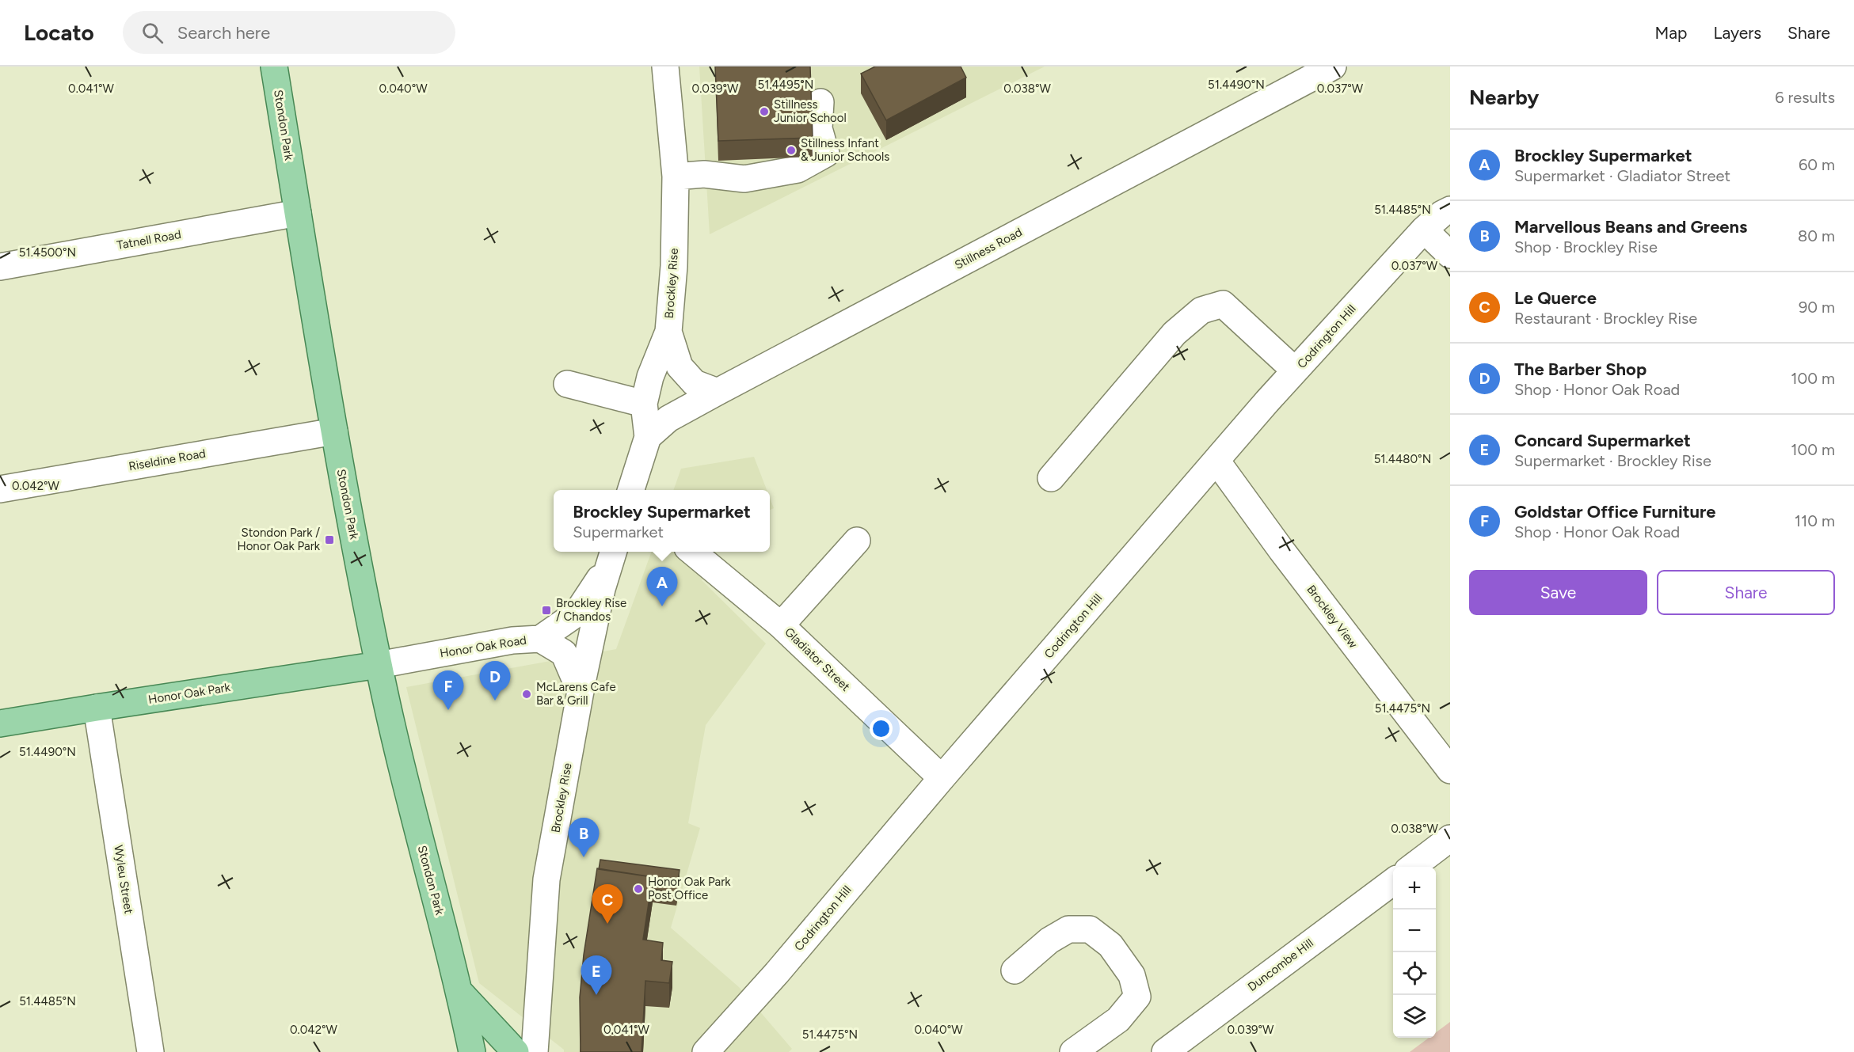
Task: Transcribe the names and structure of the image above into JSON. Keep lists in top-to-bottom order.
{
  "streets": {
    "main road": ["Stondon Park", "Honor Oak Park"],
    "street": [
      "Tatnell Road",
      "Stillness Road",
      "Brockley Rise",
      "Codrington Hill",
      "Riseldine Road",
      "Brockley View",
      "Honor Oak Road",
      "Gladiator Street",
      "Wyleu Street",
      "Duncombe Hill"
    ]
  },
  "crossings": [
    ["Stondon Park", "Tatnell Road"],
    ["Stondon Park", "Riseldine Road"],
    ["Stondon Park", "Honor Oak Road"],
    ["Stondon Park", "Honor Oak Park"],
    ["Stillness Road", "Brockley Rise"],
    ["Brockley Rise", "Honor Oak Road"],
    ["Codrington Hill", "Brockley View"],
    ["Codrington Hill", "Gladiator Street"],
    ["Honor Oak Road", "Honor Oak Park"],
    ["Honor Oak Park", "Wyleu Street"]
  ],
  "places": {
    "other": [
      "Stillness Junior School",
      "Stillness Infant & Junior Schools",
      "McLarens Cafe Bar & Grill",
      "Honor Oak Park Post Office"
    ],
    "transit": ["Stondon Park / Honor Oak Park", "Brockley Rise / Chandos"]
  },
  "page": {
    "header": "Locato",
    "search": "Search here",
    "nav": ["Map", "Layers", "Share"],
    "heading": ["Nearby", "6 results"],
    "list": [
      {
        "mark": "A",
        "name": "Brockley Supermarket",
        "note": "Supermarket · Gladiator Street",
        "value": "60 m"
      },
      {
        "mark": "B",
        "name": "Marvellous Beans and Greens",
        "note": "Shop · Brockley Rise",
        "value": "80 m"
      },
      {
        "mark": "C",
        "name": "Le Querce",
        "note": "Restaurant · Brockley Rise",
        "value": "90 m"
      },
      {
        "mark": "D",
        "name": "The Barber Shop",
        "note": "Shop · Honor Oak Road",
        "value": "100 m"
      },
      {
        "mark": "E",
        "name": "Concard Supermarket",
        "note": "Supermarket · Brockley Rise",
        "value": "100 m"
      },
      {
        "mark": "F",
        "name": "Goldstar Office Furniture",
        "note": "Shop · Honor Oak Road",
        "value": "110 m"
      }
    ],
    "popup": ["Brockley Supermarket", "Supermarket"],
    "buttons": ["Save", "Share"],
    "pins": [
      "A",
      "D",
      "F",
      "B",
      "C",
      "E"
    ],
    "map_buttons": ["+", "−"]
  },
  "coordinates": [
    "51.4495°N",
    "51.4490°N",
    "0.041°W",
    "0.040°W",
    "0.039°W",
    "0.038°W",
    "0.037°W",
    "51.4485°N",
    "51.4500°N",
    "51.4480°N",
    "0.042°W",
    "51.4475°N"
  ]
}
